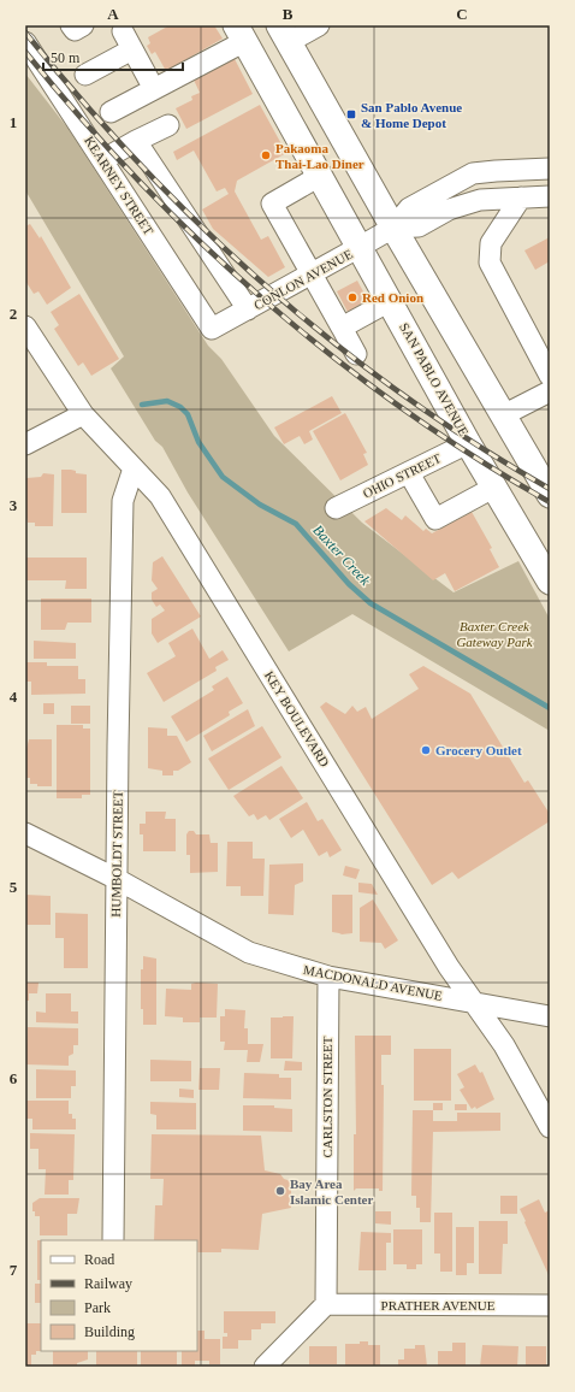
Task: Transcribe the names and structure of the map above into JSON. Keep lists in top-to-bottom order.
{
  "streets": {
    "main road": ["SAN PABLO AVENUE"],
    "street": [
      "KEARNEY STREET",
      "CONLON AVENUE",
      "OHIO STREET",
      "KEY BOULEVARD",
      "HUMBOLDT STREET",
      "MACDONALD AVENUE",
      "CARLSTON STREET",
      "PRATHER AVENUE"
    ]
  },
  "crossings": [
    ["KEARNEY STREET", "CONLON AVENUE"],
    ["CONLON AVENUE", "SAN PABLO AVENUE"],
    ["SAN PABLO AVENUE", "OHIO STREET"],
    ["KEY BOULEVARD", "HUMBOLDT STREET"],
    ["KEY BOULEVARD", "MACDONALD AVENUE"],
    ["HUMBOLDT STREET", "MACDONALD AVENUE"],
    ["MACDONALD AVENUE", "CARLSTON STREET"],
    ["CARLSTON STREET", "PRATHER AVENUE"]
  ],
  "water": ["Baxter Creek"],
  "parks": ["Baxter Creek Gateway Park"],
  "places": {
    "transit": ["San Pablo Avenue & Home Depot"],
    "other": [
      "Pakaoma Thai-Lao Diner",
      "Red Onion",
      "Grocery Outlet",
      "Bay Area Islamic Center"
    ]
  },
  "legend": [
    "Road",
    "Railway",
    "Park",
    "Building"
  ],
  "scale_bar": "50 m",
  "grid": {
    "columns": ["A", "B", "C"],
    "rows": [
      "1",
      "2",
      "3",
      "4",
      "5",
      "6",
      "7"
    ]
  }
}
